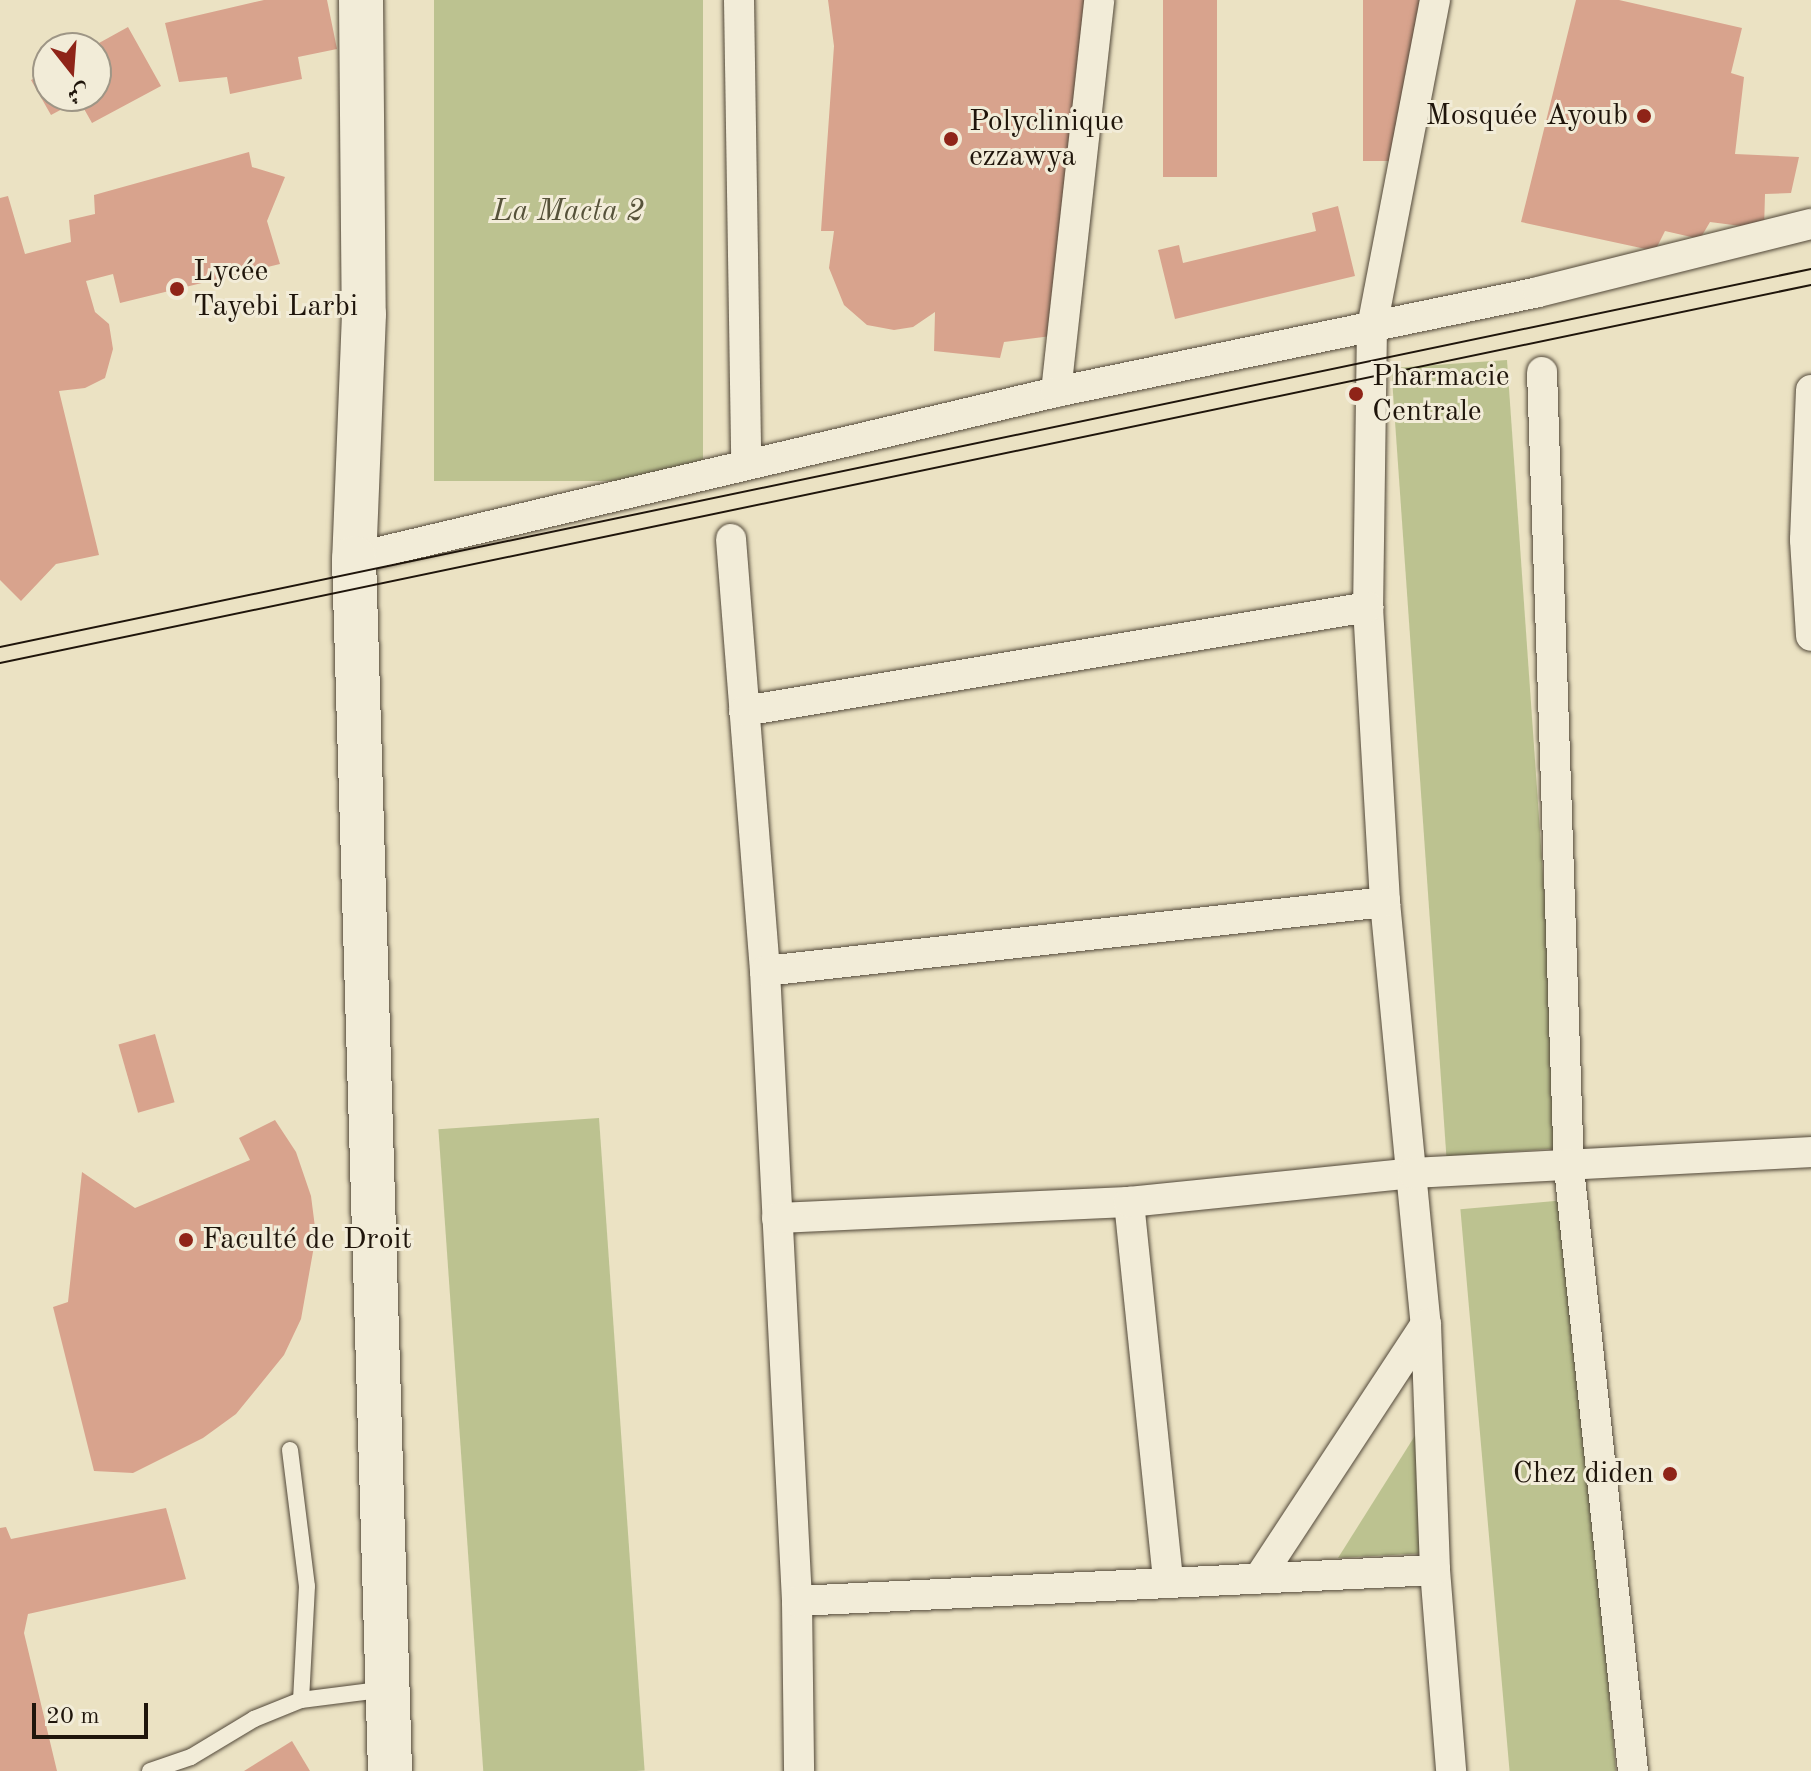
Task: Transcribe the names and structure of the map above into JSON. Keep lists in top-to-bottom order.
{
  "parks": ["La Macta 2"],
  "places": [
    "Mosquée Ayoub",
    "Polyclinique ezzawya",
    "Lycée Tayebi Larbi",
    "Pharmacie Centrale",
    "Faculté de Droit",
    "Chez diden"
  ],
  "scale_bar": "20 m",
  "north": "bottom"
}
